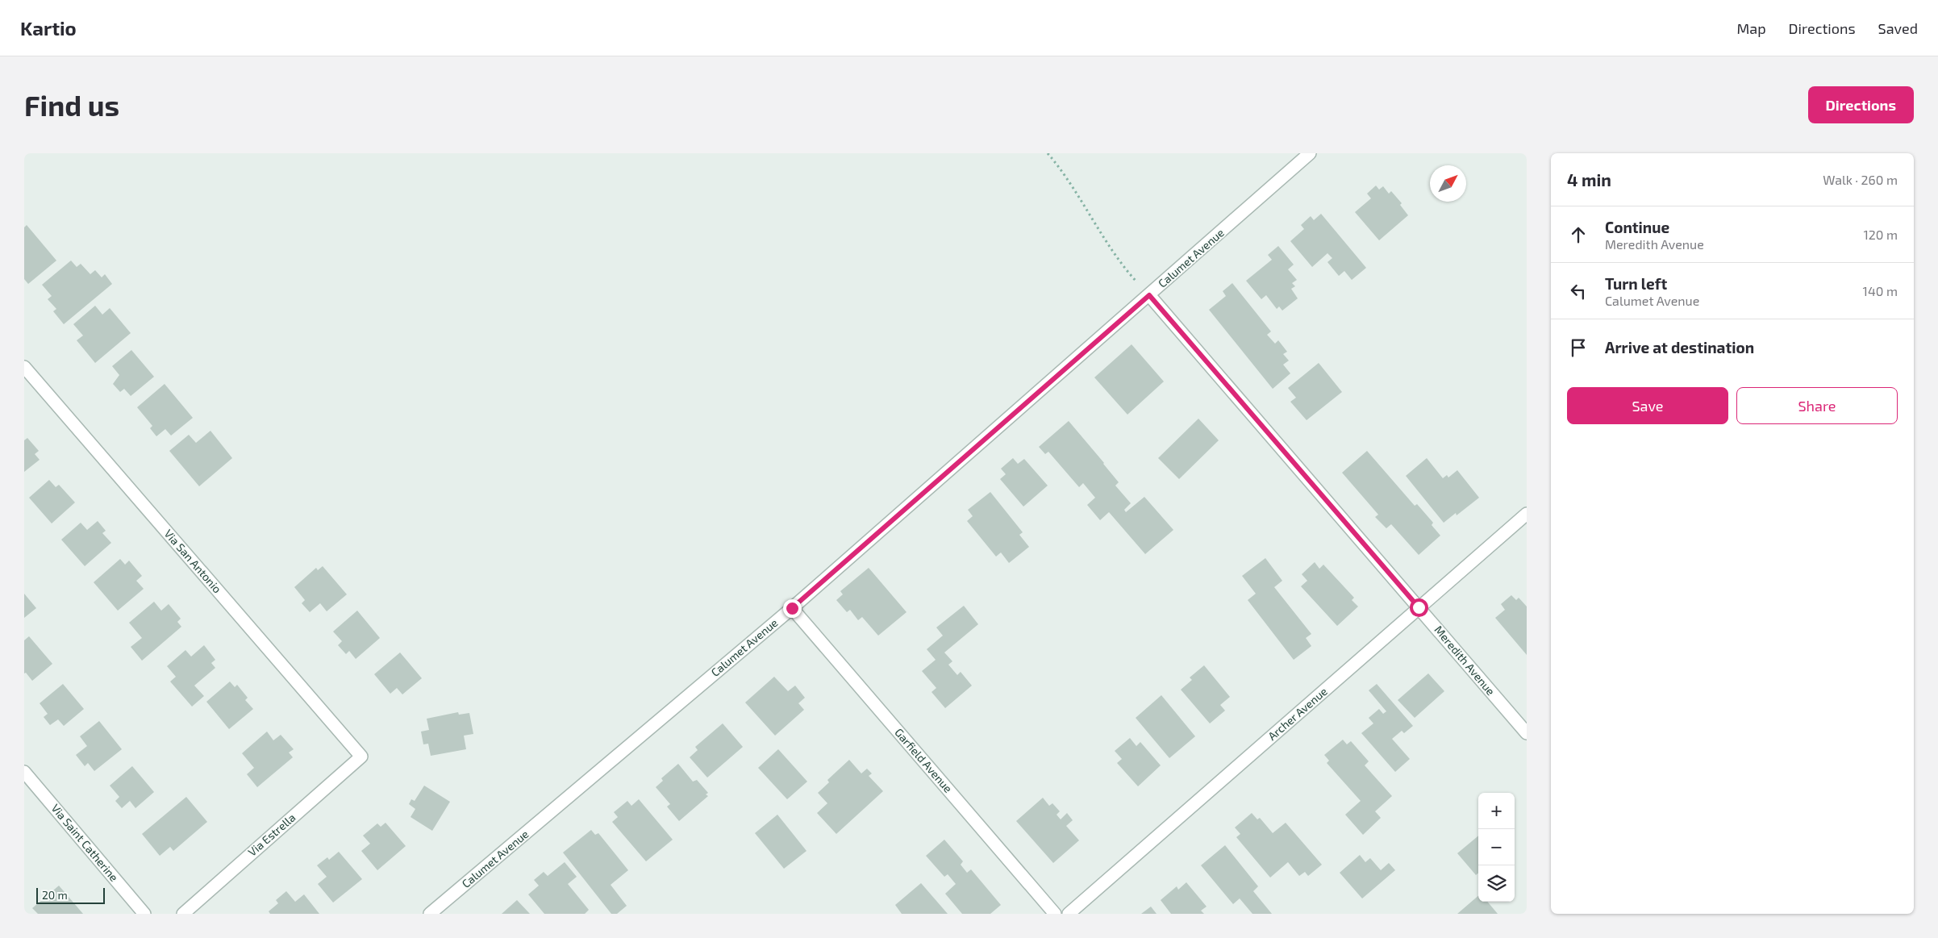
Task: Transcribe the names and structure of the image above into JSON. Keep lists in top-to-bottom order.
{
  "streets": {
    "street": [
      "Calumet Avenue",
      "Via San Antonio",
      "Meredith Avenue",
      "Archer Avenue",
      "Garfield Avenue",
      "Via Estrella",
      "Via Saint Catherine"
    ]
  },
  "crossings": [
    ["Calumet Avenue", "Meredith Avenue"],
    ["Calumet Avenue", "Garfield Avenue"],
    ["Via San Antonio", "Via Estrella"],
    ["Meredith Avenue", "Archer Avenue"]
  ],
  "scale_bar": "20 m",
  "north": "top right",
  "page": {
    "header": "Kartio",
    "nav": ["Map", "Directions", "Saved"],
    "buttons": [
      "Directions",
      ["Save", "Share"]
    ],
    "title": "Find us",
    "heading": ["4 min", "Walk · 260 m"],
    "list": [
      ["Continue", "Meredith Avenue", "120 m"],
      ["Turn left", "Calumet Avenue", "140 m"],
      "Arrive at destination"
    ],
    "map_buttons": ["+", "−"],
    "scale": "20 m"
  }
}
